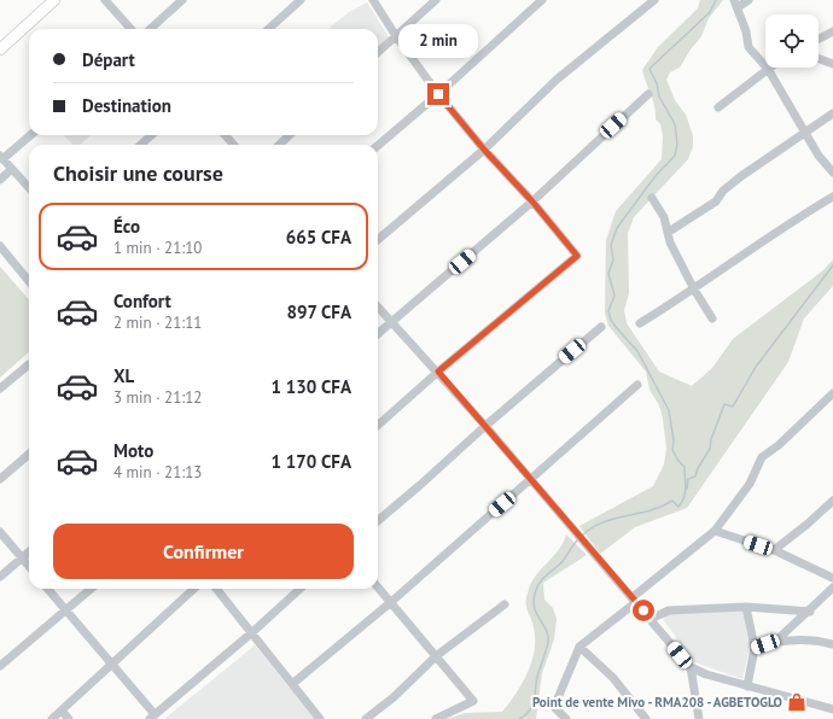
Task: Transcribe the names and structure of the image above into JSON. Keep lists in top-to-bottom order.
{
  "places": {
    "shop": ["Point de vente Mivo - RMA208 - AGBETOGLO"]
  },
  "page": {
    "bubble": "2 min",
    "banner": ["Départ", "Destination"],
    "heading": "Choisir une course",
    "list": [
      {
        "name": "Éco",
        "note": "1 min · 21:10",
        "value": "665 CFA"
      },
      {
        "name": "Confort",
        "note": "2 min · 21:11",
        "value": "897 CFA"
      },
      {
        "name": "XL",
        "note": "3 min · 21:12",
        "value": "1 130 CFA"
      },
      {
        "name": "Moto",
        "note": "4 min · 21:13",
        "value": "1 170 CFA"
      }
    ],
    "buttons": "Confirmer"
  }
}
